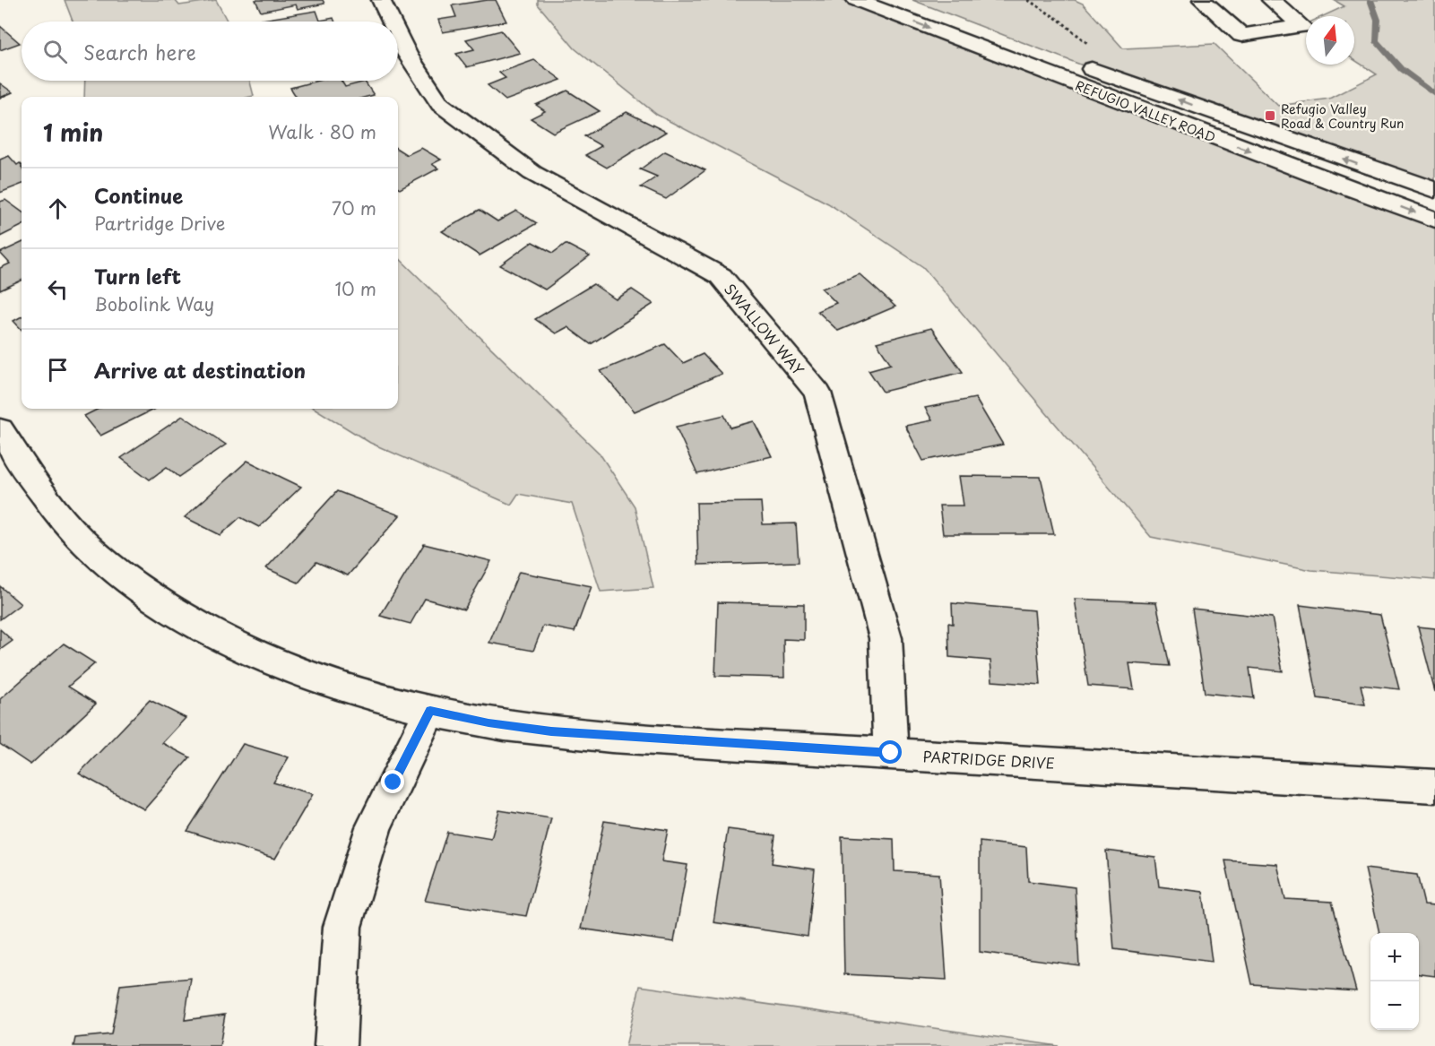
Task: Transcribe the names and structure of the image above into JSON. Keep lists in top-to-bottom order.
{
  "streets": {
    "street": ["REFUGIO VALLEY ROAD", "SWALLOW WAY", "PARTRIDGE DRIVE"]
  },
  "crossings": [
    ["SWALLOW WAY", "PARTRIDGE DRIVE"]
  ],
  "places": {
    "transit": ["Refugio Valley Road & Country Run"]
  },
  "north": "top",
  "page": {
    "search": "Search here",
    "heading": ["1 min", "Walk · 80 m"],
    "list": [
      ["Continue", "Partridge Drive", "70 m"],
      ["Turn left", "Bobolink Way", "10 m"],
      "Arrive at destination"
    ],
    "map_buttons": ["+", "−"]
  }
}
